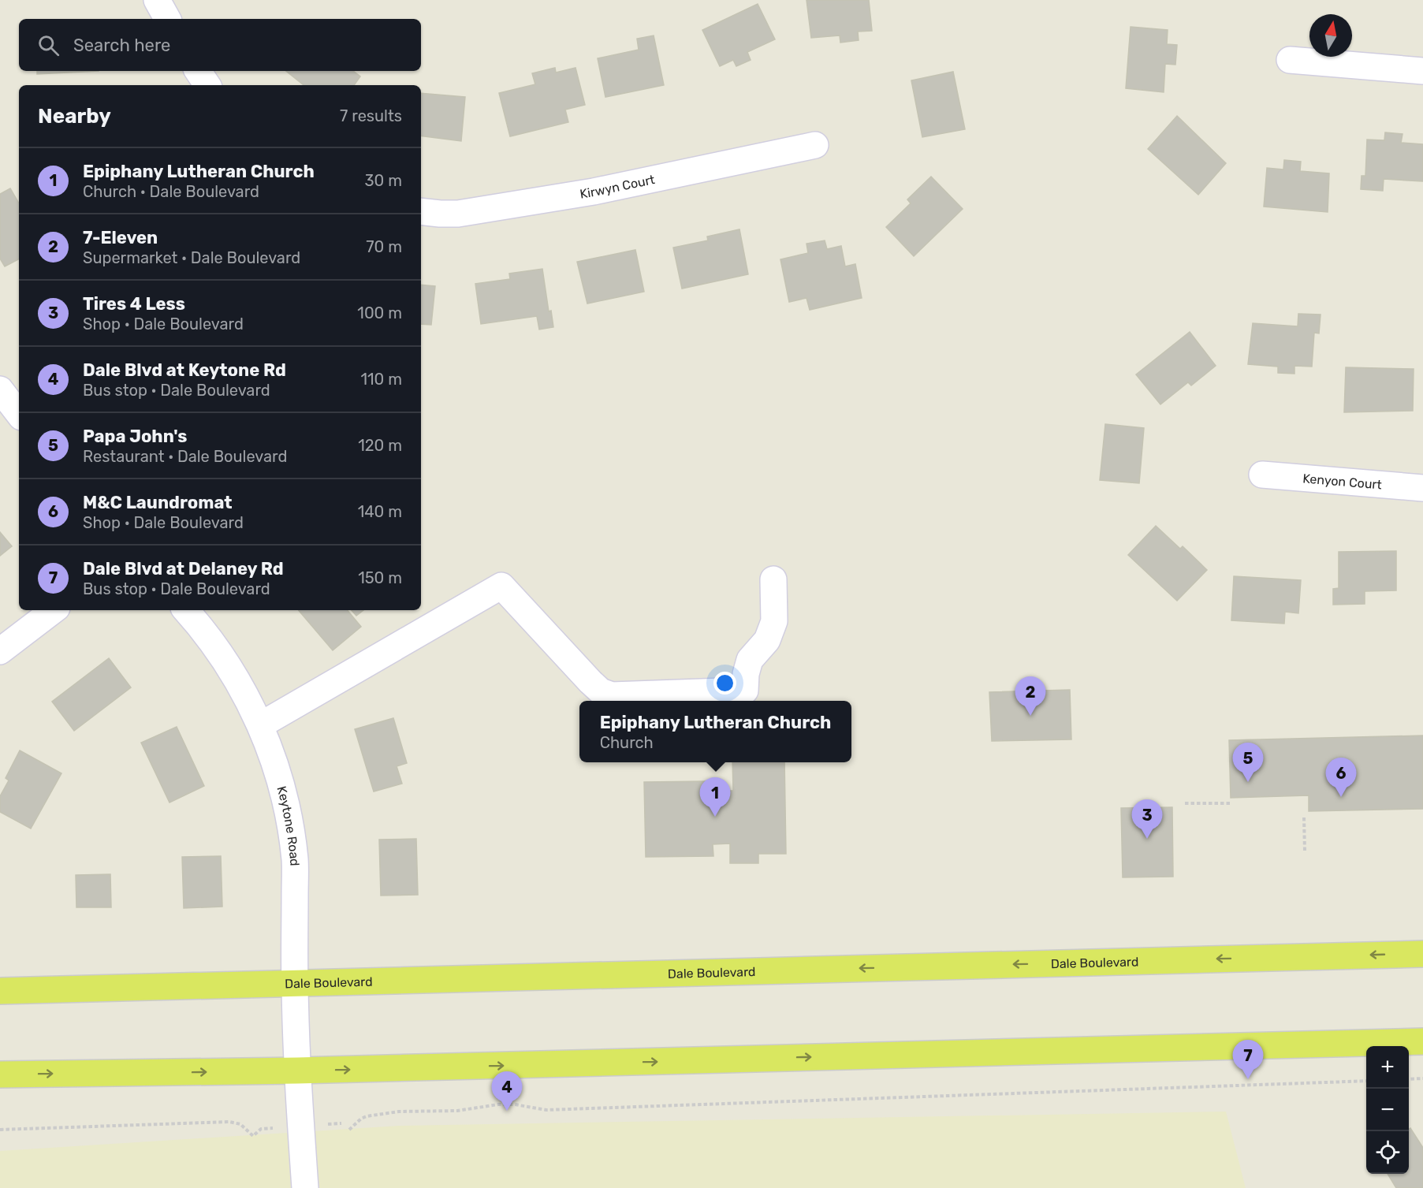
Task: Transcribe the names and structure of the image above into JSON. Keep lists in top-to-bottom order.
{
  "streets": {
    "main road": ["Dale Boulevard"],
    "street": ["Kirwyn Court", "Kenyon Court", "Keytone Road"]
  },
  "crossings": [
    ["Keytone Road", "Dale Boulevard"]
  ],
  "north": "top",
  "page": {
    "search": "Search here",
    "heading": ["Nearby", "7 results"],
    "list": [
      {
        "mark": "1",
        "name": "Epiphany Lutheran Church",
        "note": "Church · Dale Boulevard",
        "value": "30 m"
      },
      {
        "mark": "2",
        "name": "7-Eleven",
        "note": "Supermarket · Dale Boulevard",
        "value": "70 m"
      },
      {
        "mark": "3",
        "name": "Tires 4 Less",
        "note": "Shop · Dale Boulevard",
        "value": "100 m"
      },
      {
        "mark": "4",
        "name": "Dale Blvd at Keytone Rd",
        "note": "Bus stop · Dale Boulevard",
        "value": "110 m"
      },
      {
        "mark": "5",
        "name": "Papa John's",
        "note": "Restaurant · Dale Boulevard",
        "value": "120 m"
      },
      {
        "mark": "6",
        "name": "M&C Laundromat",
        "note": "Shop · Dale Boulevard",
        "value": "140 m"
      },
      {
        "mark": "7",
        "name": "Dale Blvd at Delaney Rd",
        "note": "Bus stop · Dale Boulevard",
        "value": "150 m"
      }
    ],
    "pins": [
      "2",
      "5",
      "6",
      "1",
      "3",
      "7",
      "4"
    ],
    "popup": ["Epiphany Lutheran Church", "Church"],
    "map_buttons": ["+", "−"]
  }
}
